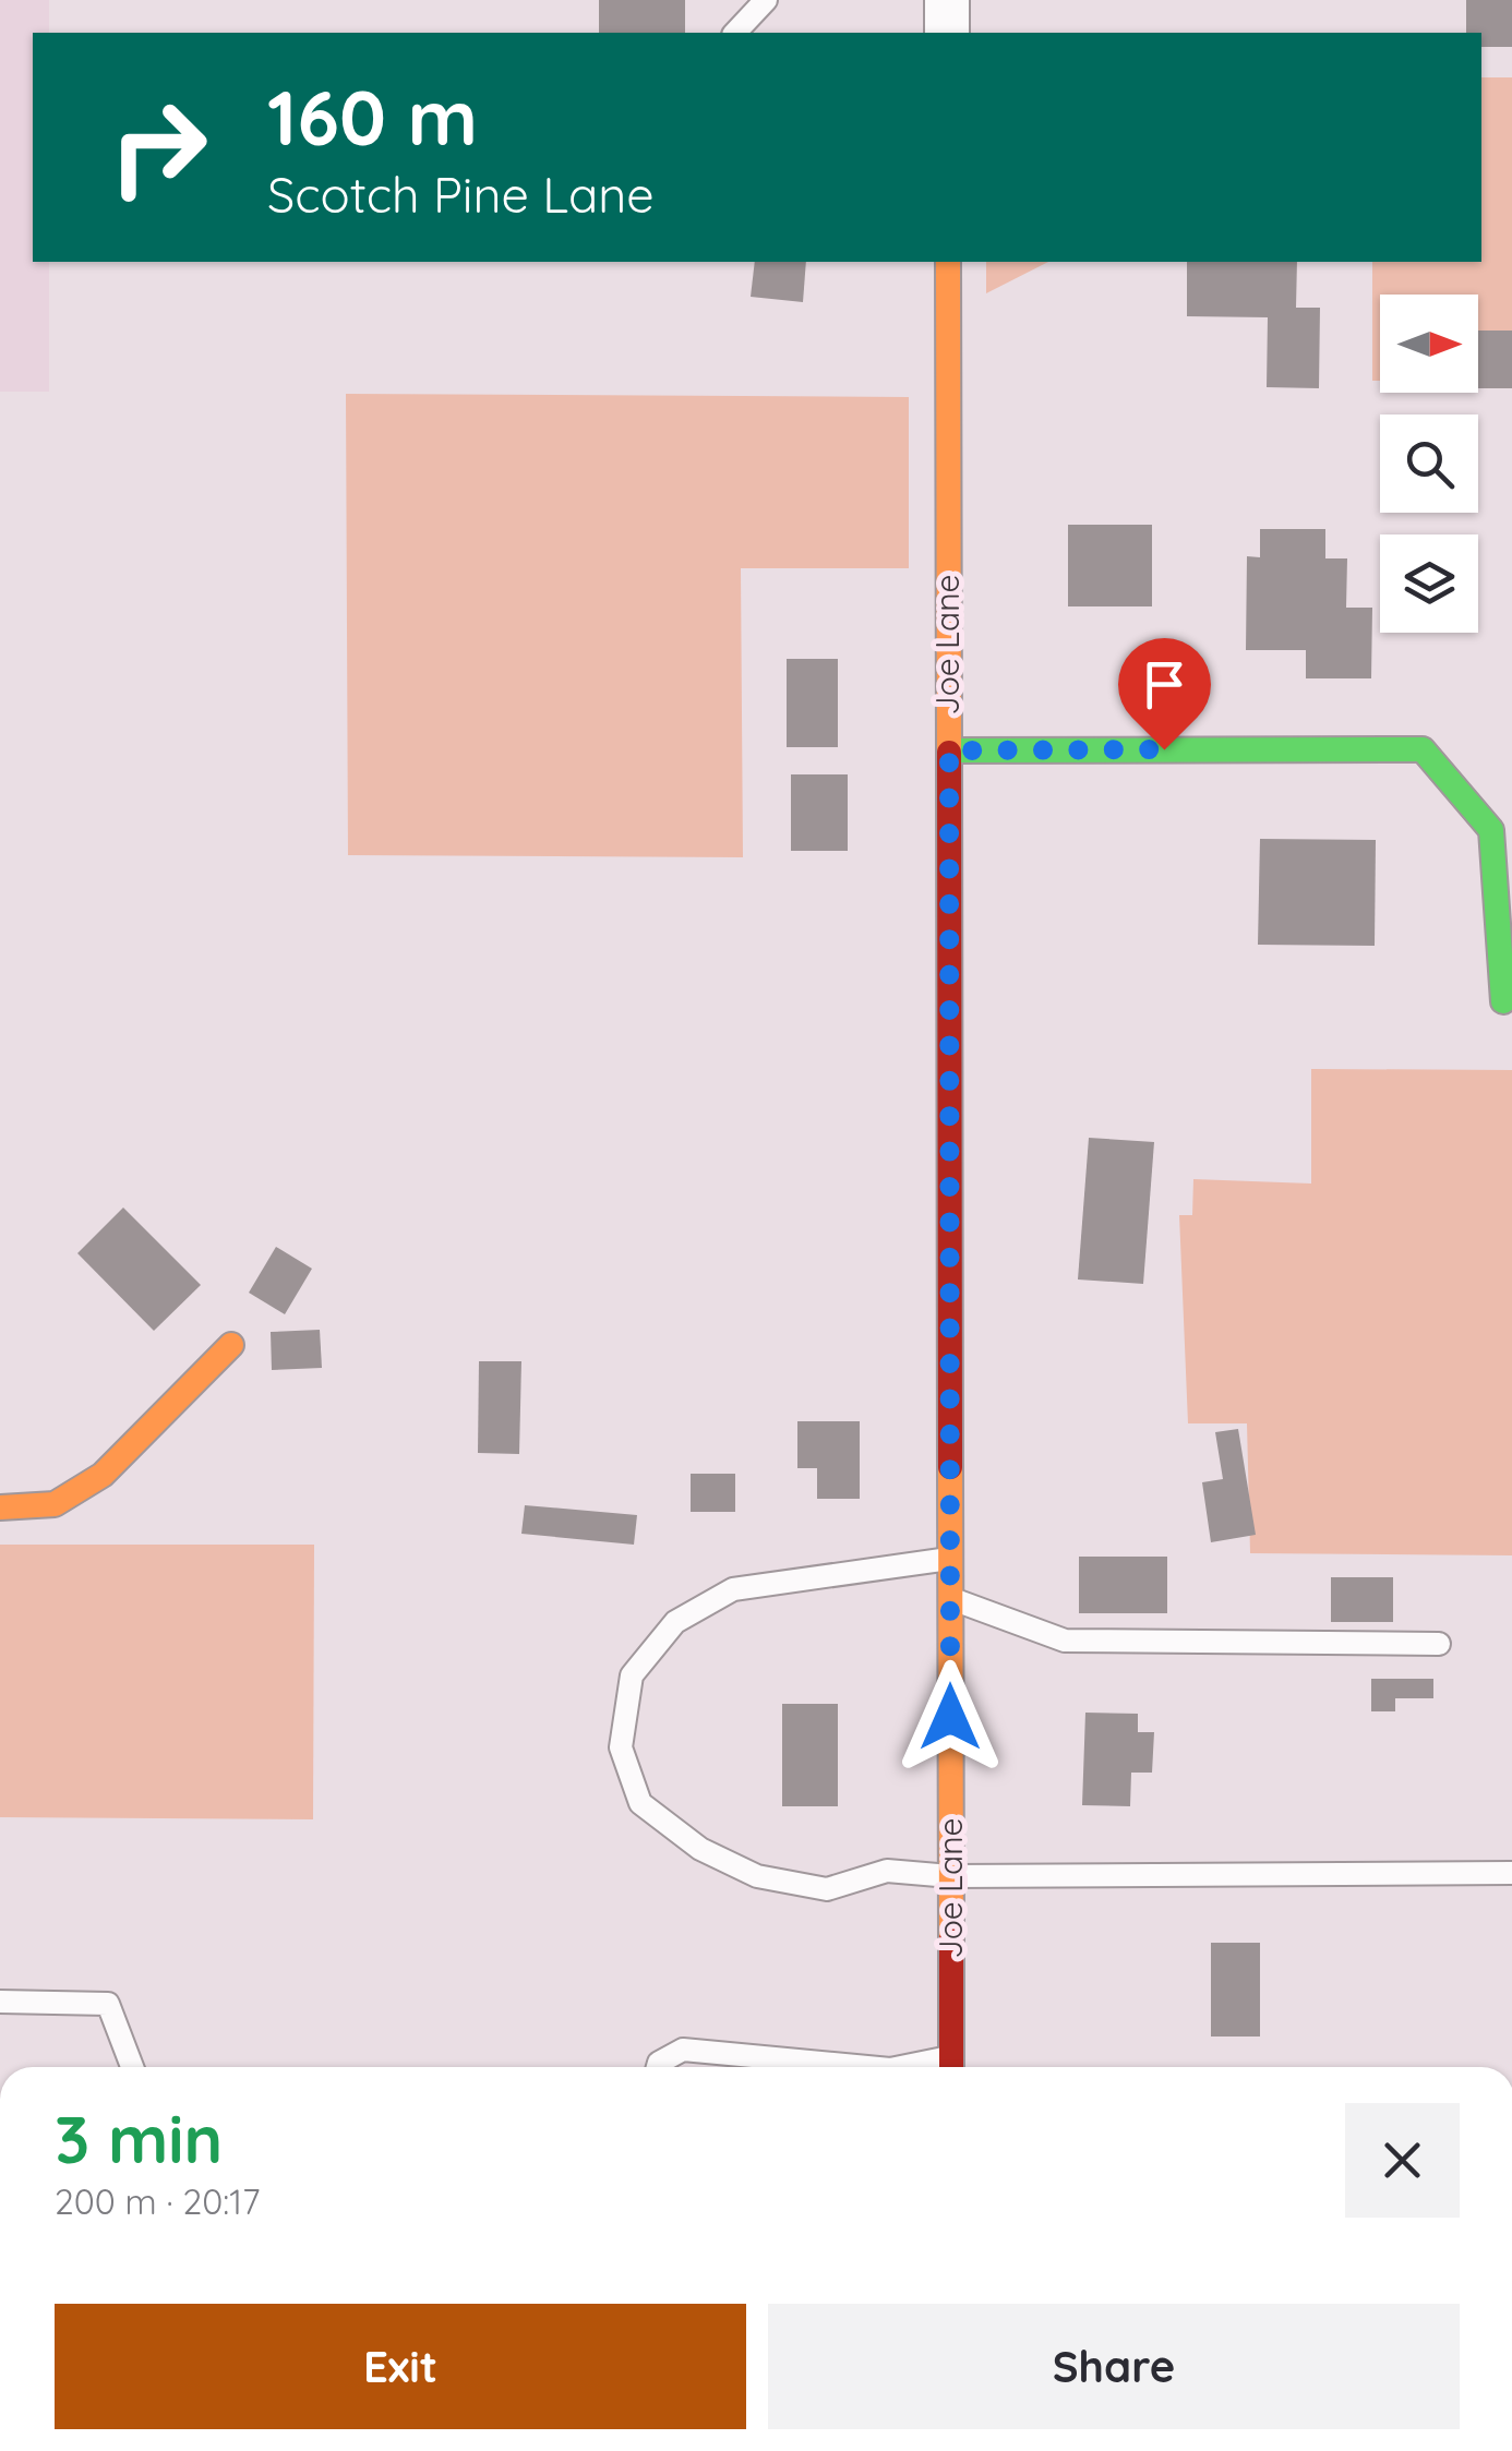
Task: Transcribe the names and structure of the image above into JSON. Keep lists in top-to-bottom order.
{
  "streets": {
    "street": ["Joe Lane"]
  },
  "north": "right",
  "page": {
    "turn": ["160 m", "Scotch Pine Lane"],
    "heading": ["3 min", "200 m · 20:17"],
    "buttons": ["Exit", "Share"]
  }
}
